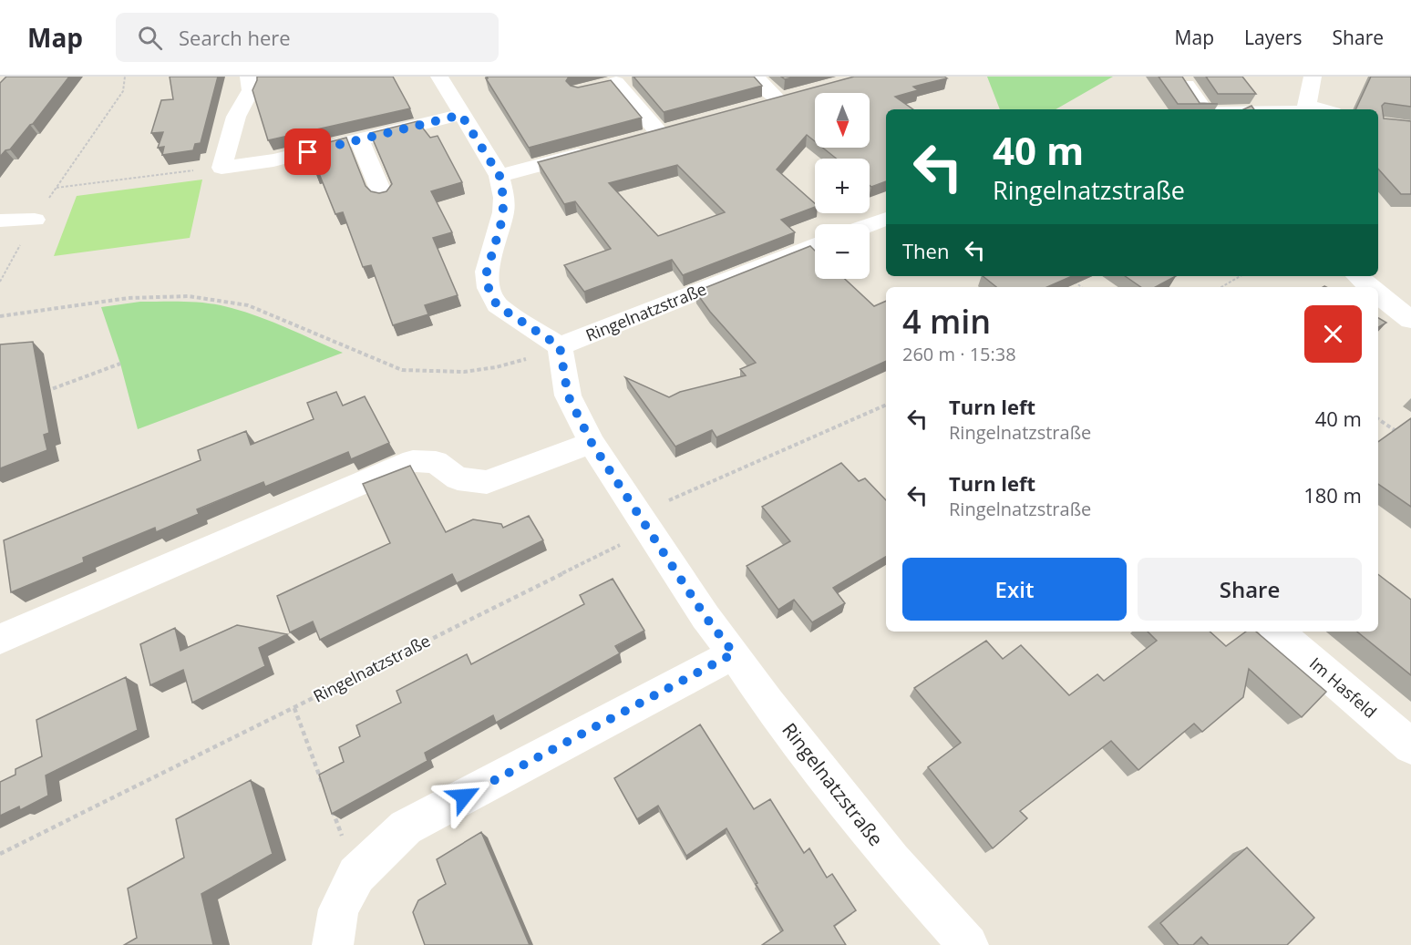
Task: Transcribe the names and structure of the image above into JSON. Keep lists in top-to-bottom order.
{
  "streets": {
    "street": ["Ringelnatzstraße", "Im Hasfeld"]
  },
  "north": "bottom",
  "page": {
    "header": "Map",
    "search": "Search here",
    "nav": ["Map", "Layers", "Share"],
    "map_buttons": ["+", "−"],
    "turn": ["40 m", "Ringelnatzstraße"],
    "then": "Then",
    "heading": ["4 min", "260 m · 15:38"],
    "list": [
      {
        "name": "Turn left",
        "note": "Ringelnatzstraße",
        "value": "40 m"
      },
      {
        "name": "Turn left",
        "note": "Ringelnatzstraße",
        "value": "180 m"
      }
    ],
    "buttons": ["Exit", "Share"]
  }
}
